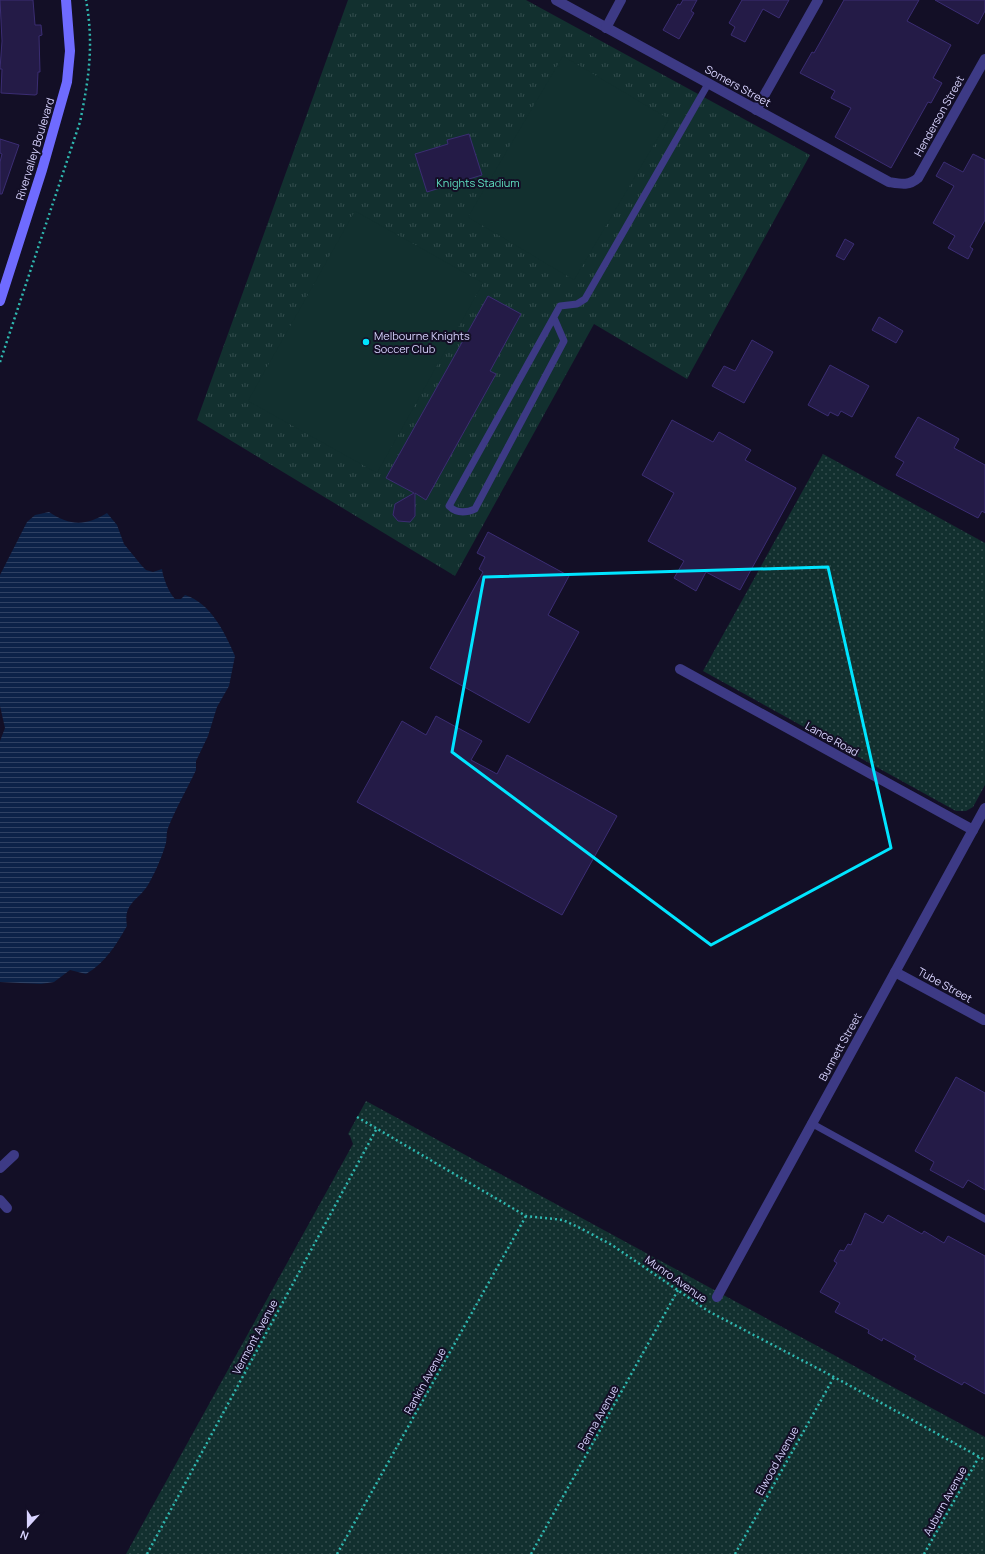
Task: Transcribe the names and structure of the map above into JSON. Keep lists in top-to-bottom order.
{
  "streets": {
    "street": [
      "Somers Street",
      "Henderson Street",
      "Rivervalley Boulevard",
      "Lance Road",
      "Tube Street",
      "Bunnett Street"
    ],
    "path": [
      "Munro Avenue",
      "Vermont Avenue",
      "Rankin Avenue",
      "Penna Avenue",
      "Elwood Avenue",
      "Auburn Avenue"
    ]
  },
  "crossings": [
    ["Somers Street", "Henderson Street"],
    ["Lance Road", "Bunnett Street"],
    ["Tube Street", "Bunnett Street"],
    ["Munro Avenue", "Vermont Avenue"],
    ["Munro Avenue", "Rankin Avenue"],
    ["Munro Avenue", "Penna Avenue"],
    ["Munro Avenue", "Elwood Avenue"],
    ["Munro Avenue", "Auburn Avenue"]
  ],
  "parks": ["Knights Stadium"],
  "places": ["Melbourne Knights Soccer Club"],
  "north": "bottom"
}
